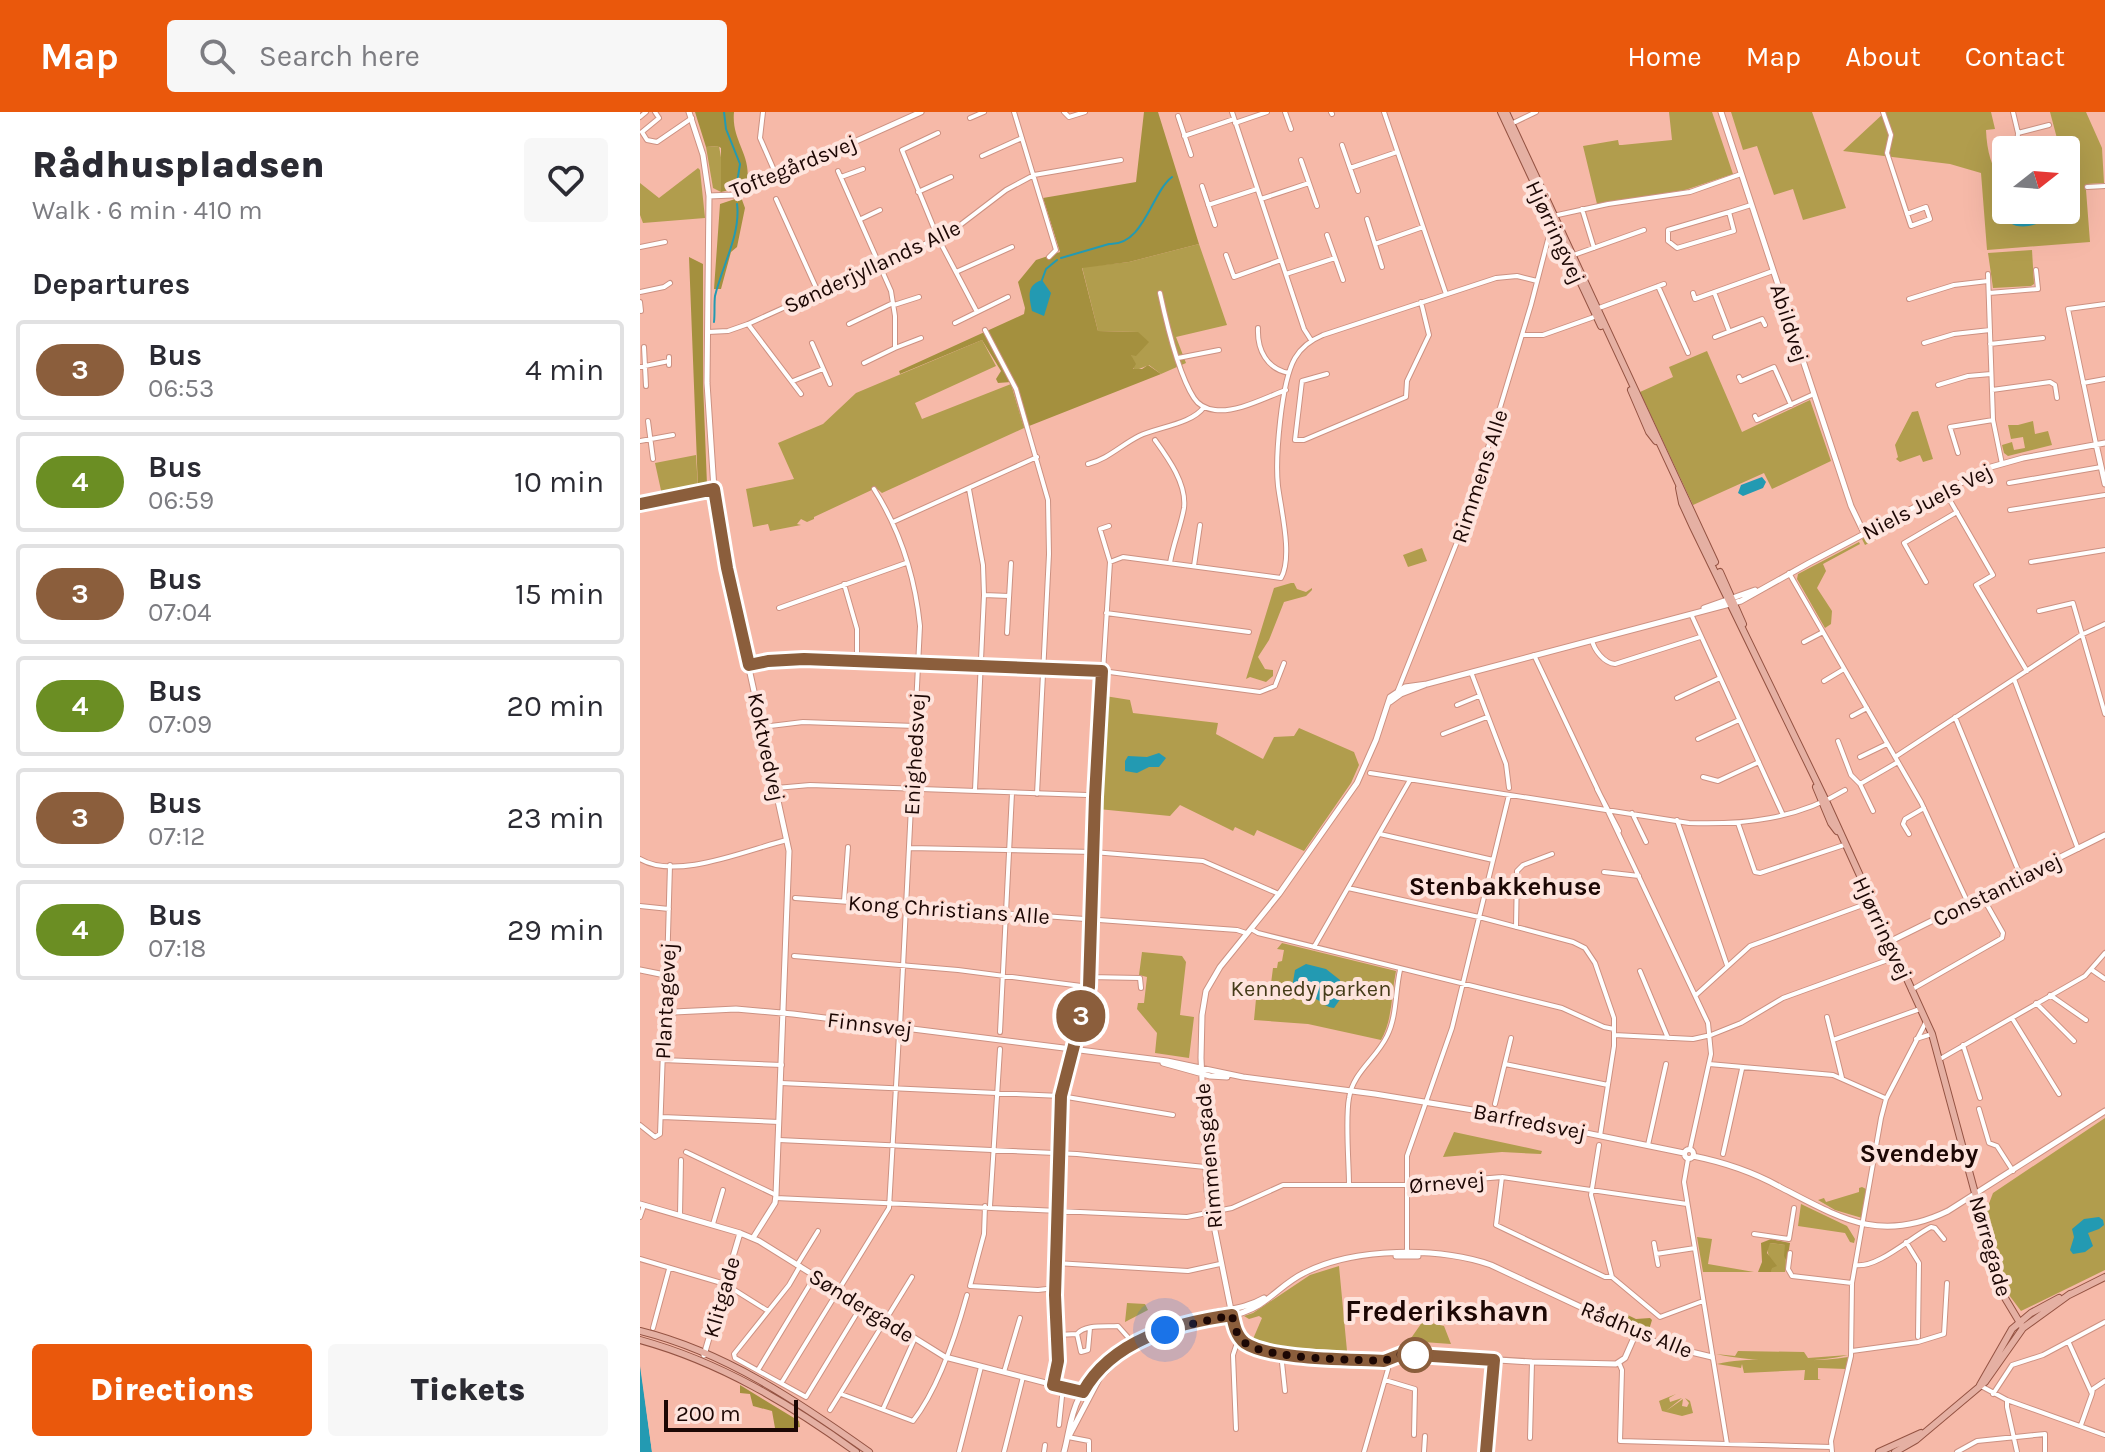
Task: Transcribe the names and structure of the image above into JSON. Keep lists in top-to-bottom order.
{
  "streets": {
    "main road": ["Hjørringvej", "Nørregade"],
    "street": [
      "Toftegårdsvej",
      "Sønderjyllands Alle",
      "Abildvej",
      "Rimmens Alle",
      "Niels Juels Vej",
      "Koktvedvej",
      "Enighedsvej",
      "Constantiavej",
      "Kong Christians Alle",
      "Plantagevej",
      "Finnsvej",
      "Barfredsvej",
      "Rimmensgade",
      "Ørnevej",
      "Klitgade",
      "Søndergade",
      "Rådhus Alle"
    ]
  },
  "crossings": [
    ["Toftegårdsvej", "Koktvedvej"],
    ["Hjørringvej", "Rimmens Alle"],
    ["Hjørringvej", "Niels Juels Vej"],
    ["Hjørringvej", "Constantiavej"],
    ["Hjørringvej", "Kong Christians Alle"],
    ["Hjørringvej", "Nørregade"],
    ["Sønderjyllands Alle", "Koktvedvej"],
    ["Abildvej", "Niels Juels Vej"],
    ["Rimmens Alle", "Niels Juels Vej"],
    ["Koktvedvej", "Finnsvej"],
    ["Koktvedvej", "Ørnevej"],
    ["Koktvedvej", "Søndergade"],
    ["Enighedsvej", "Kong Christians Alle"],
    ["Enighedsvej", "Finnsvej"],
    ["Enighedsvej", "Ørnevej"],
    ["Plantagevej", "Finnsvej"],
    ["Finnsvej", "Barfredsvej"],
    ["Barfredsvej", "Rimmensgade"],
    ["Barfredsvej", "Nørregade"],
    ["Rimmensgade", "Ørnevej"],
    ["Rimmensgade", "Rådhus Alle"],
    ["Klitgade", "Søndergade"],
    ["Søndergade", "Rådhus Alle"]
  ],
  "districts": ["Stenbakkehuse", "Svendeby", "Frederikshavn"],
  "parks": ["Kennedy parken"],
  "lines": ["bus line 3"],
  "scale_bar": "200 m",
  "north": "right",
  "page": {
    "header": "Map",
    "search": "Search here",
    "nav": [
      "Home",
      "Map",
      "About",
      "Contact"
    ],
    "heading": [
      ["Rådhuspladsen", "Walk · 6 min · 410 m"],
      "Departures"
    ],
    "on_map": "3",
    "list": [
      {
        "mark": "3",
        "name": "Bus",
        "note": "06:53",
        "value": "4 min"
      },
      {
        "mark": "4",
        "name": "Bus",
        "note": "06:59",
        "value": "10 min"
      },
      {
        "mark": "3",
        "name": "Bus",
        "note": "07:04",
        "value": "15 min"
      },
      {
        "mark": "4",
        "name": "Bus",
        "note": "07:09",
        "value": "20 min"
      },
      {
        "mark": "3",
        "name": "Bus",
        "note": "07:12",
        "value": "23 min"
      },
      {
        "mark": "4",
        "name": "Bus",
        "note": "07:18",
        "value": "29 min"
      }
    ],
    "buttons": ["Directions", "Tickets"],
    "scale": "200 m"
  }
}
